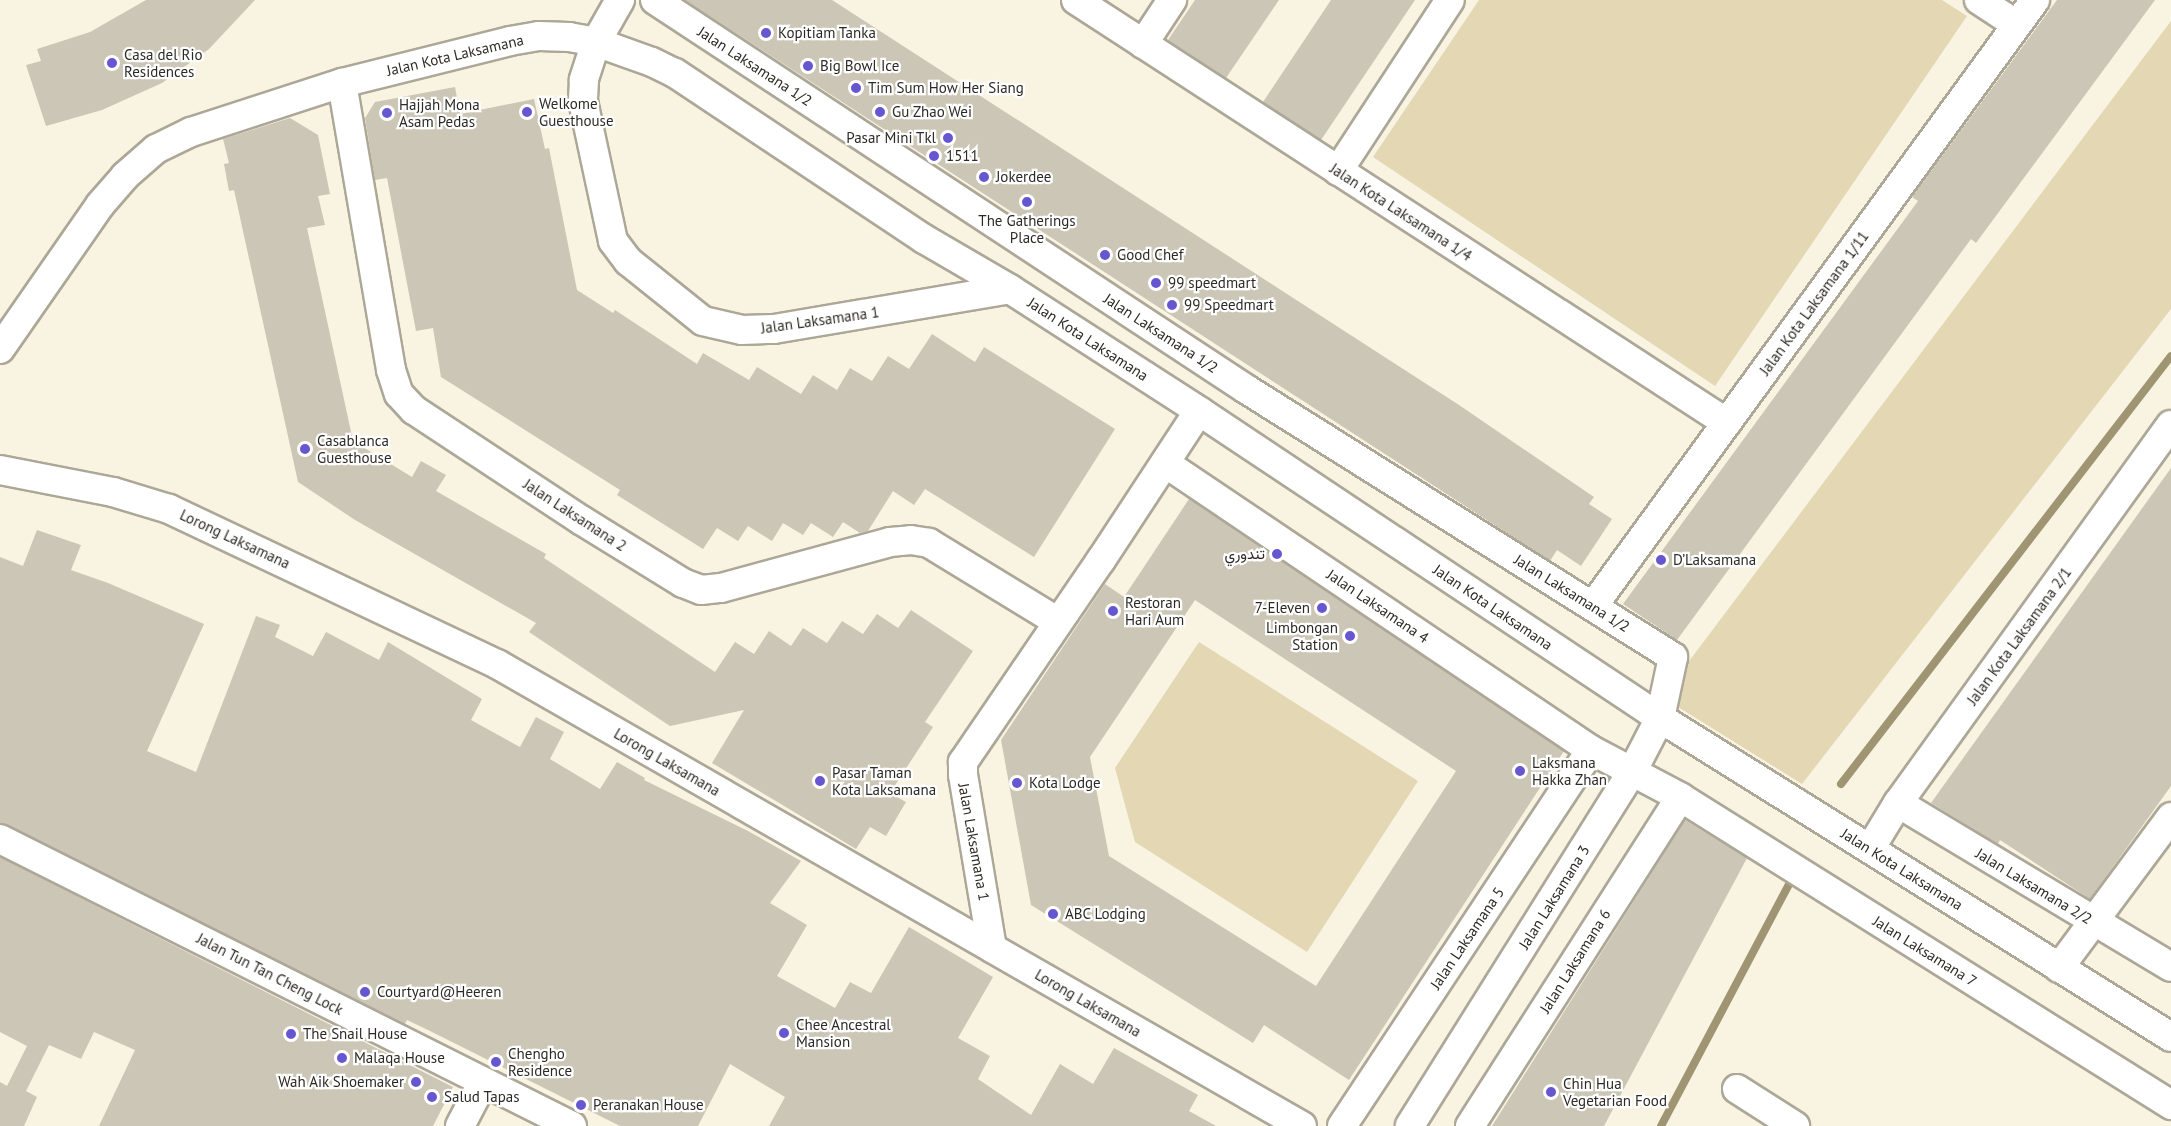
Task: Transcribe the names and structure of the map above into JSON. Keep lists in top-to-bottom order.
{
  "streets": {
    "street": [
      "Jalan Kota Laksamana",
      "Jalan Laksamana 1/2",
      "Jalan Kota Laksamana 1/4",
      "Jalan Kota Laksamana 1/11",
      "Jalan Laksamana 1",
      "Jalan Laksamana 2",
      "Lorong Laksamana",
      "Jalan Laksamana 4",
      "Jalan Kota Laksamana 2/1",
      "Jalan Laksamana 2/2",
      "Jalan Laksamana 3",
      "Jalan Laksamana 5",
      "Jalan Laksamana 7",
      "Jalan Laksamana 6",
      "Jalan Tun Tan Cheng Lock"
    ]
  },
  "crossings": [
    ["Jalan Kota Laksamana", "Jalan Laksamana 1"],
    ["Jalan Kota Laksamana", "Jalan Laksamana 2"],
    ["Jalan Kota Laksamana", "Jalan Kota Laksamana 2/1"],
    ["Jalan Kota Laksamana", "Jalan Laksamana 3"],
    ["Jalan Laksamana 1/2", "Jalan Kota Laksamana 1/11"],
    ["Jalan Laksamana 1/2", "Jalan Laksamana 3"],
    ["Jalan Kota Laksamana 1/4", "Jalan Kota Laksamana 1/11"],
    ["Jalan Laksamana 1", "Jalan Laksamana 2"],
    ["Jalan Laksamana 1", "Lorong Laksamana"],
    ["Jalan Laksamana 1", "Jalan Laksamana 4"],
    ["Jalan Laksamana 4", "Jalan Laksamana 3"],
    ["Jalan Laksamana 4", "Jalan Laksamana 5"],
    ["Jalan Laksamana 4", "Jalan Laksamana 7"],
    ["Jalan Kota Laksamana 2/1", "Jalan Laksamana 2/2"],
    ["Jalan Laksamana 3", "Jalan Laksamana 7"],
    ["Jalan Laksamana 7", "Jalan Laksamana 6"]
  ],
  "places": [
    "Kopitiam Tanka",
    "Casa del Rio Residences",
    "Big Bowl Ice",
    "Tim Sum How Her Siang",
    "Welkome Guesthouse",
    "Gu Zhao Wei",
    "Hajjah Mona Asam Pedas",
    "Pasar Mini Tkl",
    "1511",
    "Jokerdee",
    "The Gatherings Place",
    "Good Chef",
    "99 speedmart",
    "99 Speedmart",
    "Casablanca Guesthouse",
    "تندوري",
    "D’Laksamana",
    "7-Eleven",
    "Restoran Hari Aum",
    "Limbongan Station",
    "Laksmana Hakka Zhan",
    "Pasar Taman Kota Laksamana",
    "Kota Lodge",
    "ABC Lodging",
    "Courtyard@Heeren",
    "Chee Ancestral Mansion",
    "The Snail House",
    "Malaqa House",
    "Chengho Residence",
    "Wah Aik Shoemaker",
    "Chin Hua Vegetarian Food",
    "Salud Tapas",
    "Peranakan House"
  ]
}
